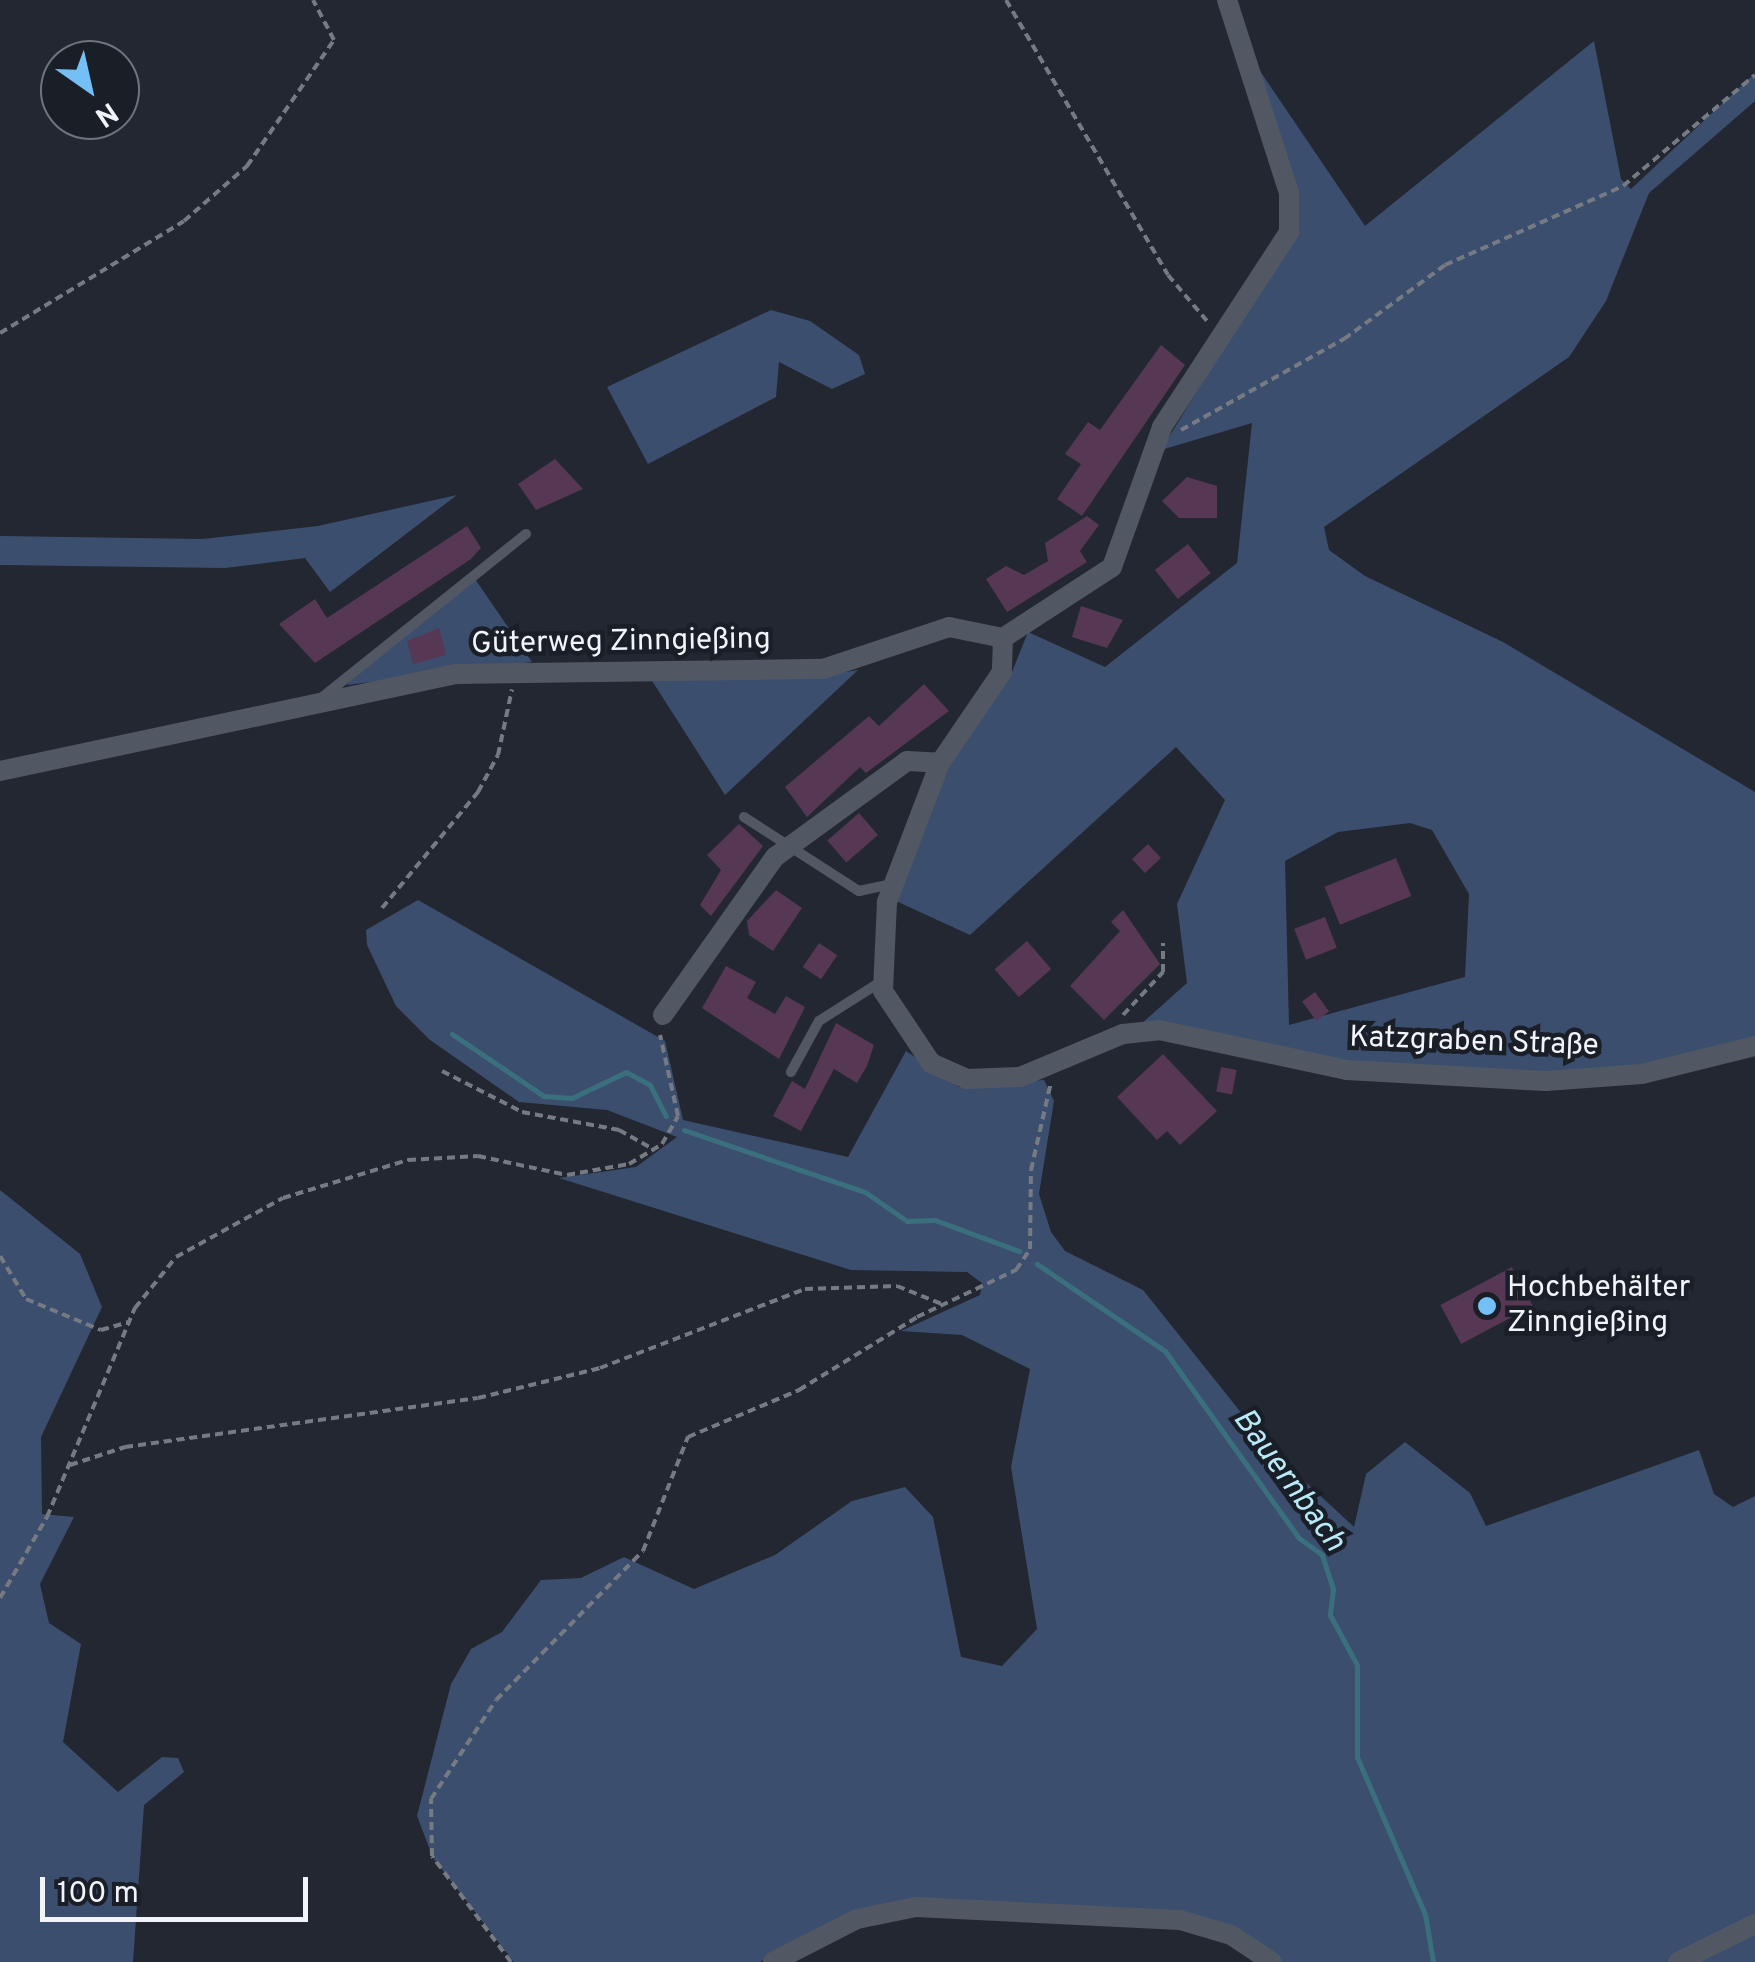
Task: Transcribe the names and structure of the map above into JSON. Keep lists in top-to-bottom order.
{
  "streets": {
    "street": ["Güterweg Zinngießing", "Katzgraben Straße"]
  },
  "crossings": [
    ["Güterweg Zinngießing", "Katzgraben Straße"]
  ],
  "water": ["Bauernbach"],
  "places": ["Hochbehälter Zinngießing"],
  "scale_bar": "100 m",
  "north": "bottom right"
}
